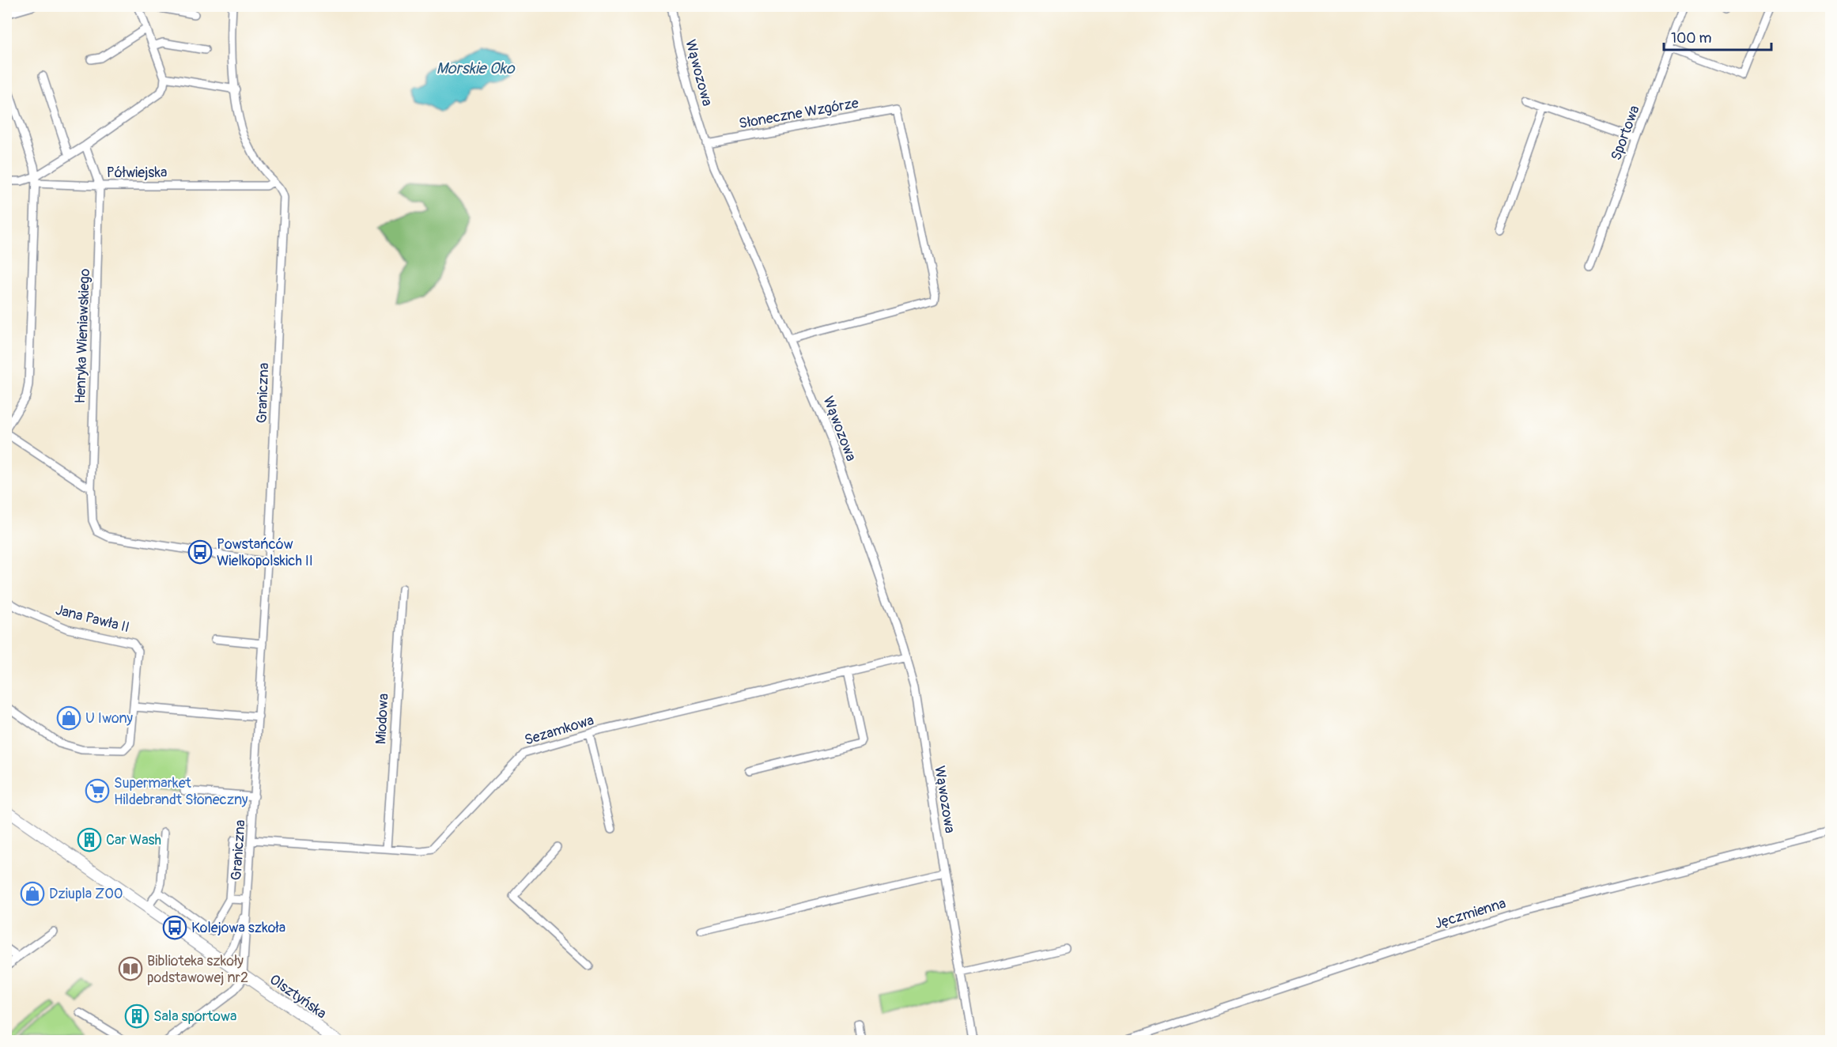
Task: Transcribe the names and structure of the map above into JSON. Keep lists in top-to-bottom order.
{
  "streets": {
    "street": [
      "Wąwozowa",
      "Słoneczne Wzgórze",
      "Sportowa",
      "Półwiejska",
      "Henryka Wieniawskiego",
      "Graniczna",
      "Jana Pawła II",
      "Miodowa",
      "Sezamkowa",
      "Jęczmienna",
      "Olsztyńska"
    ]
  },
  "crossings": [
    ["Wąwozowa", "Słoneczne Wzgórze"],
    ["Wąwozowa", "Sezamkowa"],
    ["Półwiejska", "Henryka Wieniawskiego"],
    ["Półwiejska", "Graniczna"],
    ["Henryka Wieniawskiego", "Graniczna"],
    ["Graniczna", "Sezamkowa"],
    ["Graniczna", "Olsztyńska"],
    ["Miodowa", "Sezamkowa"]
  ],
  "water": ["Morskie Oko"],
  "places": {
    "bus stop": ["Powstańców Wielkopolskich II", "Kolejowa szkoła"],
    "shop": ["U Iwony", "Dziupla ZOO"],
    "supermarket": ["Supermarket Hildebrandt Słoneczny"],
    "building": ["Car Wash", "Sala sportowa"],
    "library": ["Biblioteka szkoły podstawowej nr2"]
  },
  "scale_bar": "100 m"
}
